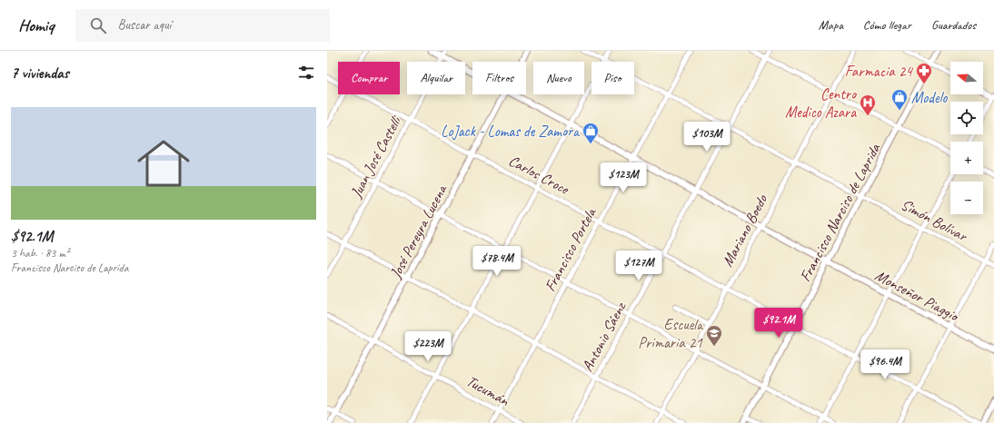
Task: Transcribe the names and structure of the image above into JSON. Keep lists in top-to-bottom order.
{
  "streets": {
    "street": [
      "Juan José Castelli",
      "Carlos Croce",
      "Francisco Narciso de Laprida",
      "Simón Bolívar",
      "Mariano Boedo",
      "José Pereyra Lucena",
      "Francisco Portela",
      "Monseñor Piaggio",
      "Antonio Sáenz",
      "Tucumán"
    ]
  },
  "crossings": [
    ["Juan José Castelli", "Carlos Croce"],
    ["Juan José Castelli", "Monseñor Piaggio"],
    ["Carlos Croce", "Francisco Narciso de Laprida"],
    ["Carlos Croce", "Mariano Boedo"],
    ["Carlos Croce", "José Pereyra Lucena"],
    ["Carlos Croce", "Francisco Portela"],
    ["Carlos Croce", "Antonio Sáenz"],
    ["Francisco Narciso de Laprida", "Simón Bolívar"],
    ["Francisco Narciso de Laprida", "Monseñor Piaggio"],
    ["Simón Bolívar", "Mariano Boedo"],
    ["Simón Bolívar", "Francisco Portela"],
    ["Simón Bolívar", "Antonio Sáenz"],
    ["Mariano Boedo", "Monseñor Piaggio"],
    ["José Pereyra Lucena", "Tucumán"],
    ["Francisco Portela", "Monseñor Piaggio"],
    ["Francisco Portela", "Tucumán"],
    ["Monseñor Piaggio", "Antonio Sáenz"]
  ],
  "places": {
    "pharmacy": ["Farmacia 24"],
    "shop": ["Modelo", "LoJack - Lomas de Zamora"],
    "hospital": ["Centro Medico Azara"],
    "school or university": ["Escuela Primaria 21"]
  },
  "north": "left",
  "page": {
    "header": "Homiq",
    "search": "Buscar aquí",
    "nav": ["Mapa", "Cómo llegar", "Guardados"],
    "heading": "7 viviendas",
    "map_buttons": ["+", "−"],
    "chip": [
      "Comprar",
      "Alquilar",
      "Filtros",
      "Nuevo",
      "Piso"
    ],
    "list": [
      {
        "name": "$92.1M",
        "note": "3 hab. · 83 m² · Francisco Narciso de Laprida"
      }
    ],
    "price": [
      "$103M",
      "$123M",
      "$78.4M",
      "$127M",
      "$92.1M",
      "$223M",
      "$96.4M"
    ]
  }
}
